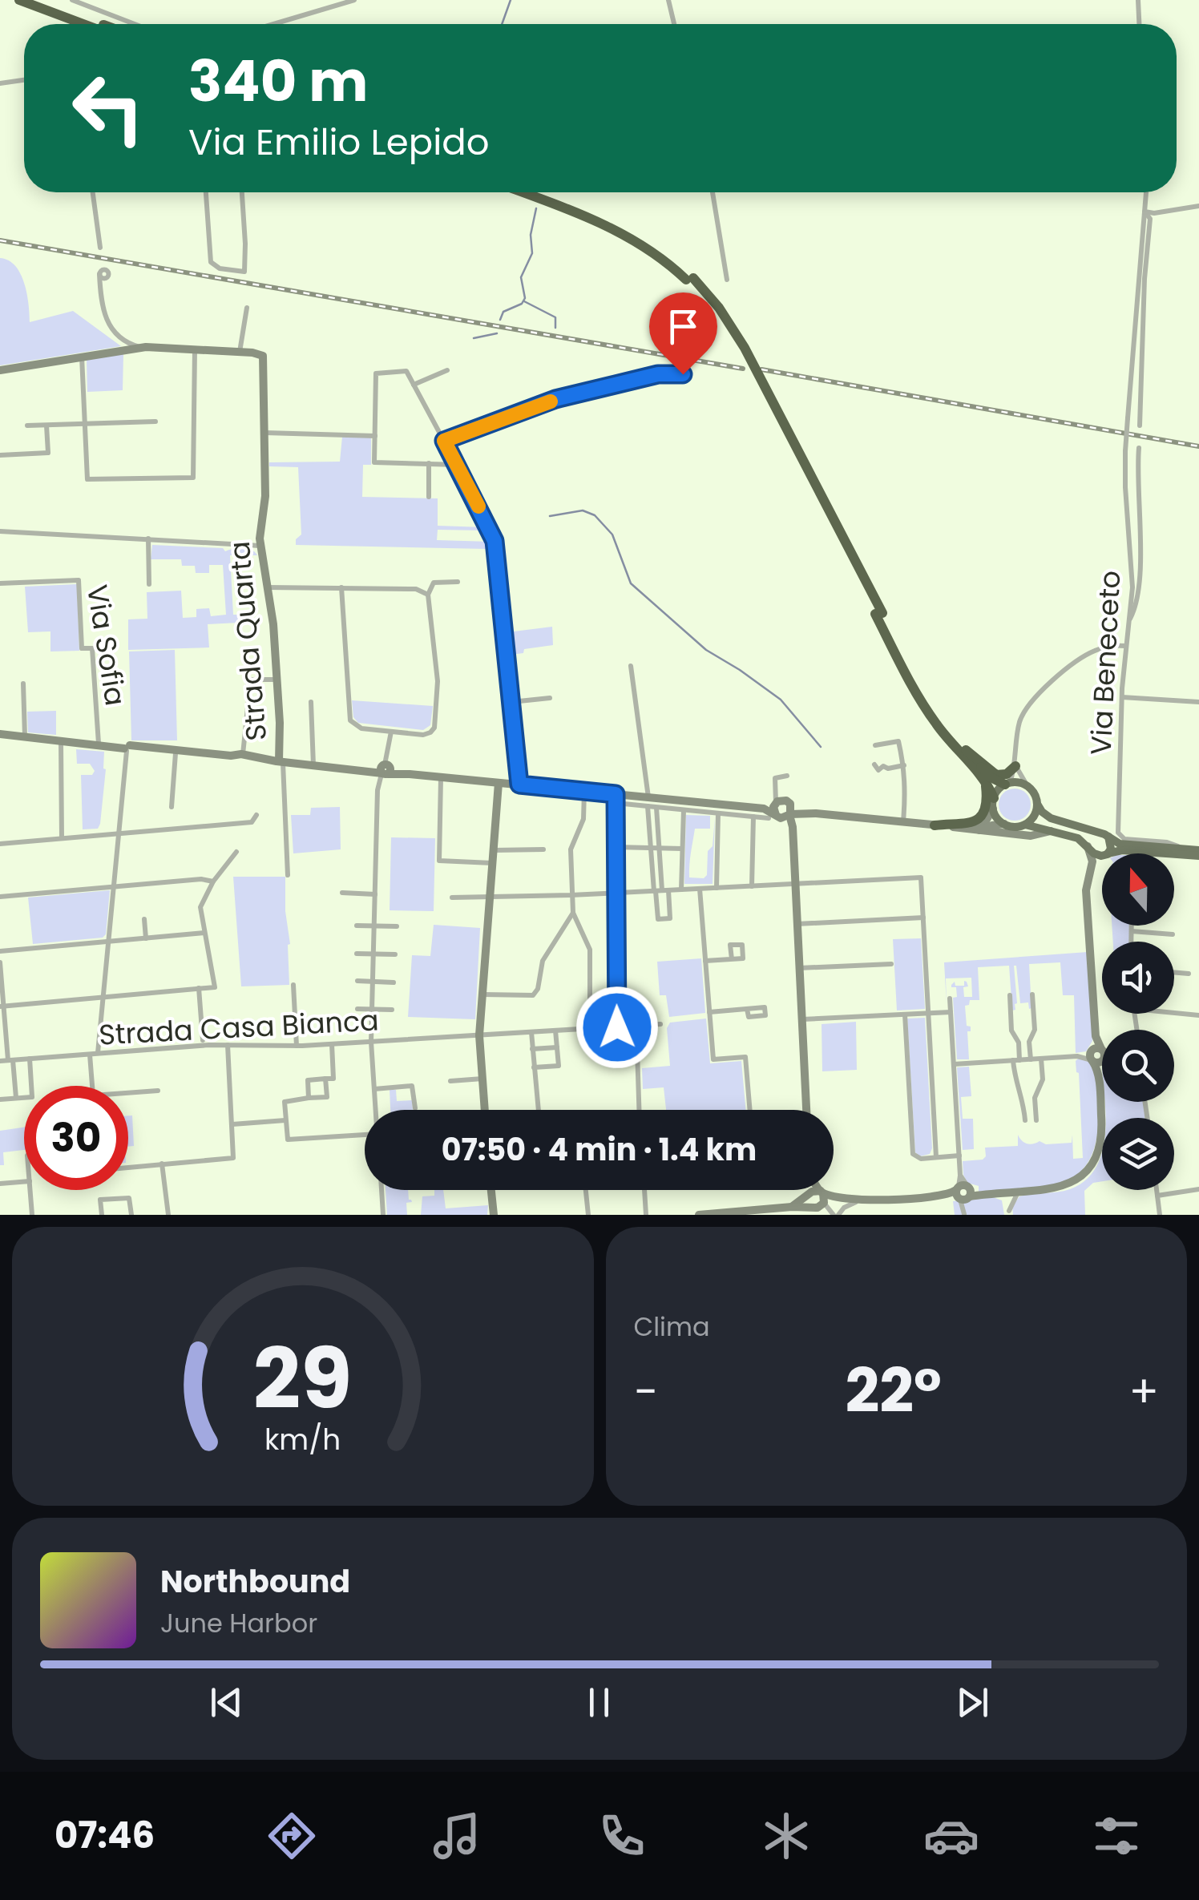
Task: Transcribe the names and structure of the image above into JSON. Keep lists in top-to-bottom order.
{
  "streets": {
    "street": [
      "Strada Quarta",
      "Via Sofia",
      "Via Beneceto",
      "Strada Casa Bianca"
    ]
  },
  "north": "top",
  "page": {
    "turn": ["340 m", "Via Emilio Lepido"],
    "limit": "30",
    "trip": "07:50 · 4 min · 1.4 km",
    "tile": "Clima",
    "heat": ["−", "22°", "+"],
    "song": ["Northbound", "June Harbor"],
    "tabs": "07:46",
    "gauge": ["29", "km/h"]
  }
}
